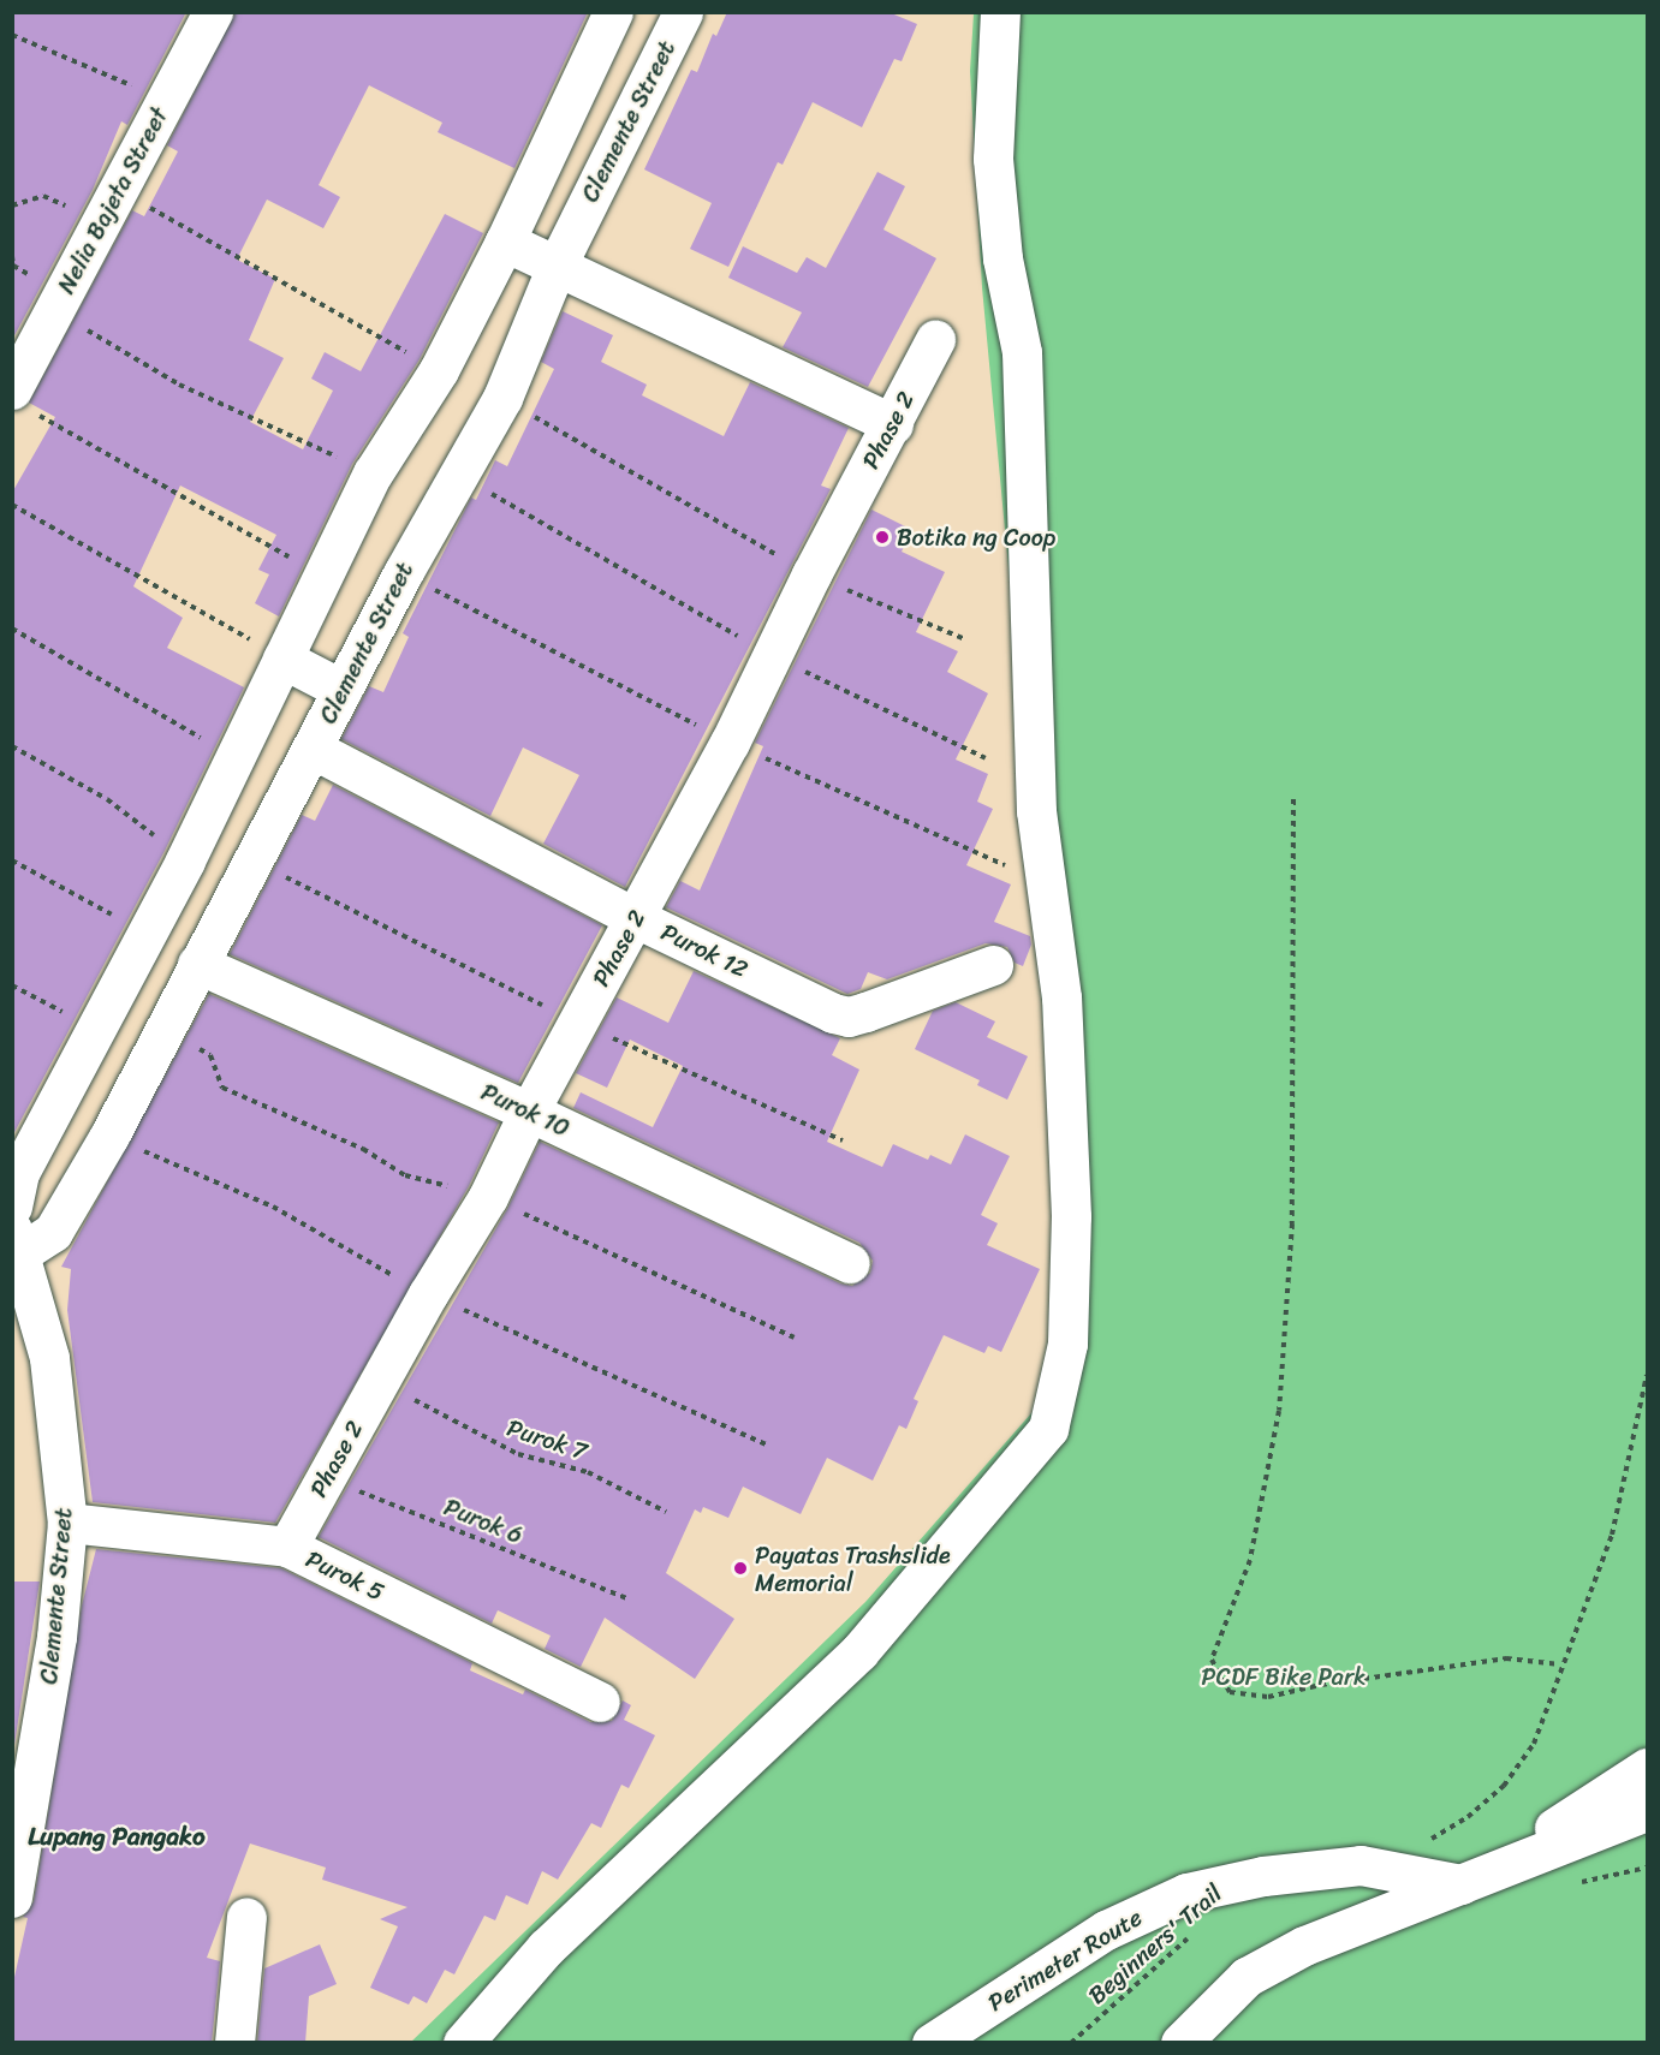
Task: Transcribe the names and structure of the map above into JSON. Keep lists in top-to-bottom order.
{
  "streets": {
    "street": [
      "Clemente Street",
      "Nelia Bajeta Street",
      "Phase 2",
      "Purok 12",
      "Purok 10",
      "Purok 5",
      "Perimeter Route"
    ],
    "path": ["Purok 7", "Purok 6", "Beginners' Trail"]
  },
  "crossings": [
    ["Clemente Street", "Purok 12"],
    ["Clemente Street", "Purok 10"],
    ["Clemente Street", "Purok 5"],
    ["Phase 2", "Purok 12"],
    ["Phase 2", "Purok 10"],
    ["Phase 2", "Purok 7"],
    ["Phase 2", "Purok 6"],
    ["Phase 2", "Purok 5"]
  ],
  "districts": ["Lupang Pangako"],
  "parks": ["PCDF Bike Park"],
  "places": ["Botika ng Coop", "Payatas Trashslide Memorial"]
}
